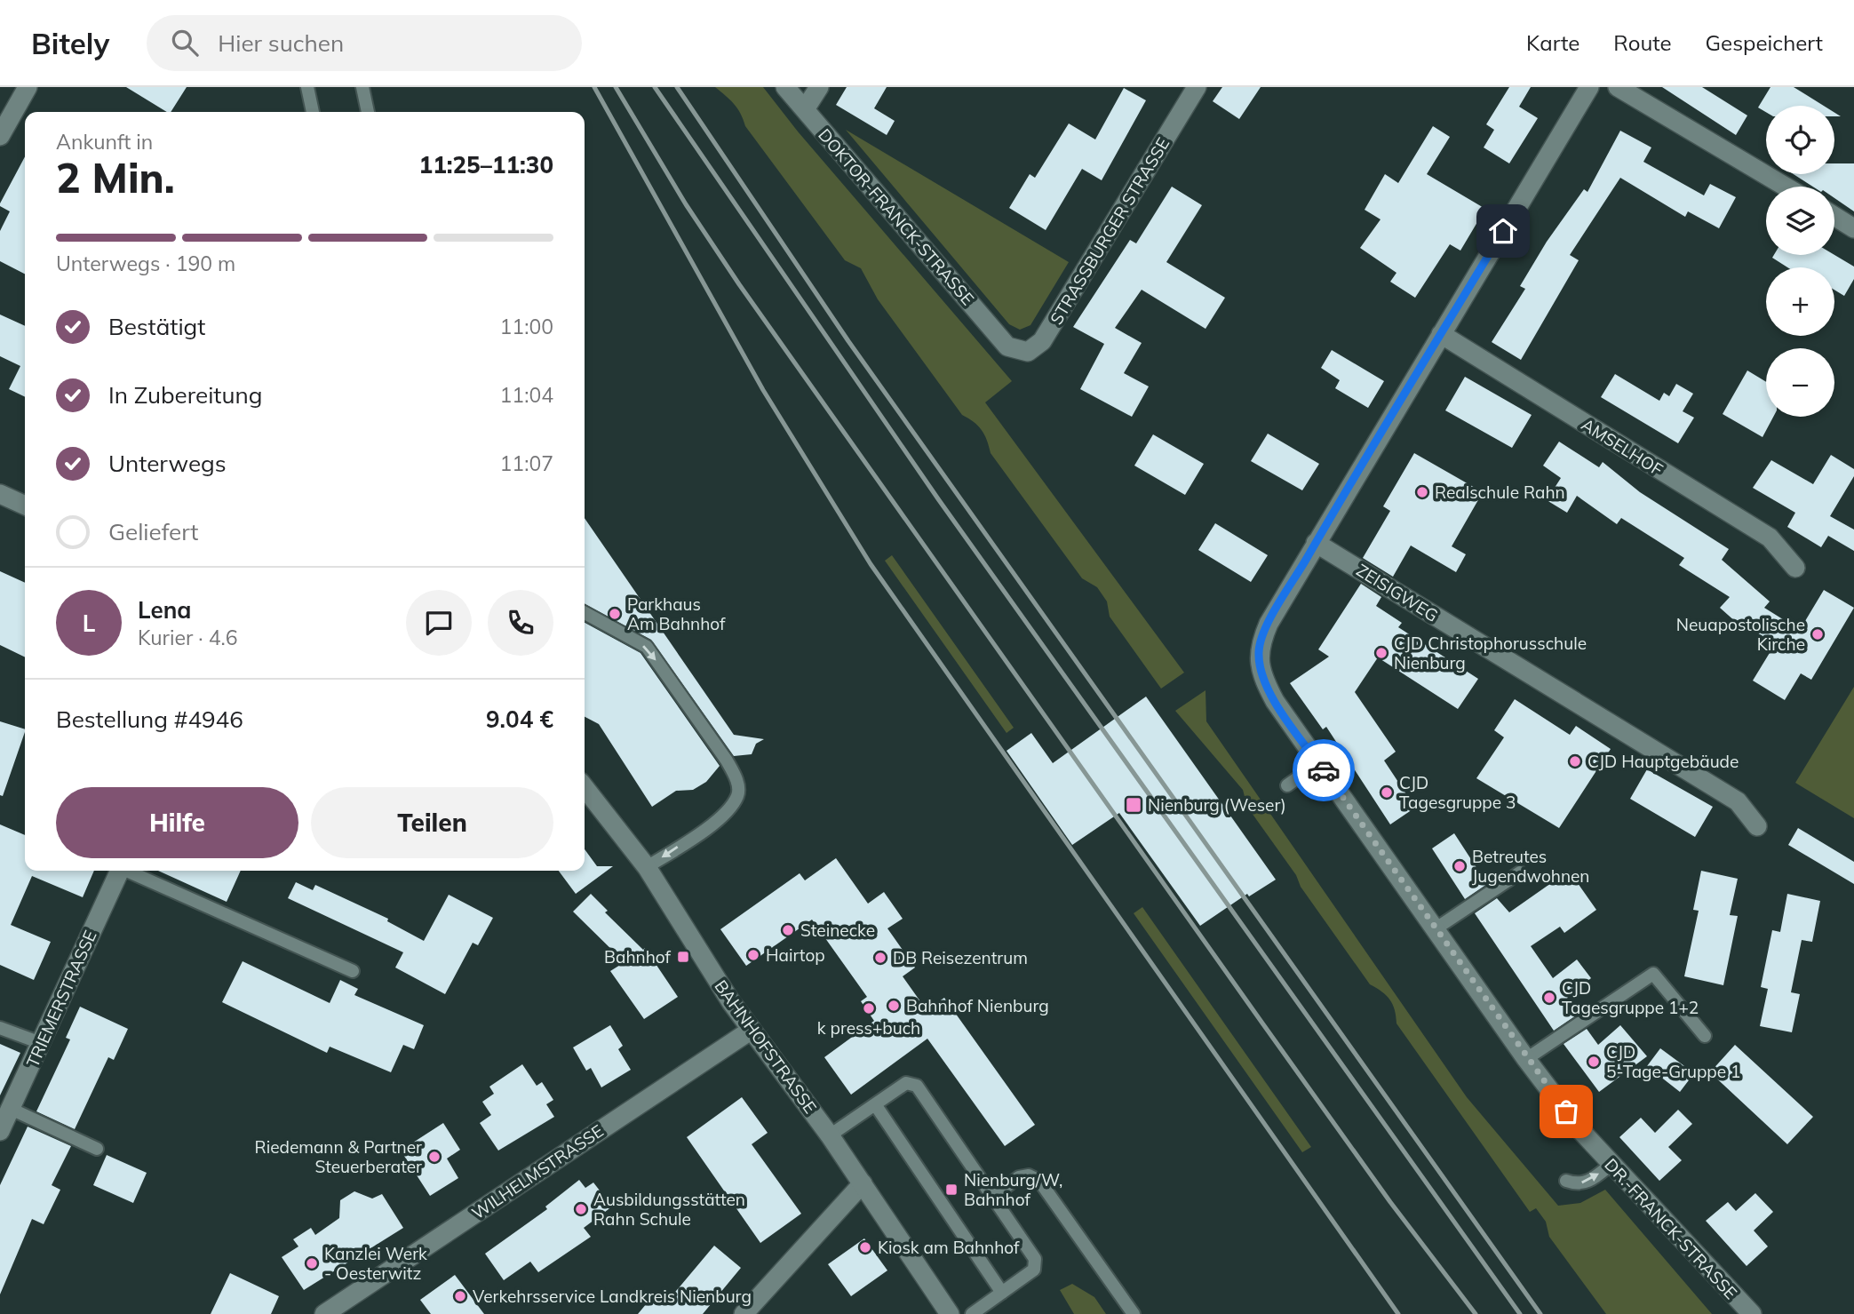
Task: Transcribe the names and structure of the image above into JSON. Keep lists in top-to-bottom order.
{
  "streets": {
    "street": [
      "DOKTOR-FRANCK-STRASSE",
      "STRASSBURGER STRASSE",
      "AMSELHOF",
      "ZEISIGWEG",
      "TRIEMERSTRASSE",
      "BAHNHOFSTRASSE",
      "WILHELMSTRASSE",
      "DR.-FRANCK-STRASSE"
    ]
  },
  "crossings": [
    ["DOKTOR-FRANCK-STRASSE", "STRASSBURGER STRASSE"],
    ["ZEISIGWEG", "DR.-FRANCK-STRASSE"],
    ["BAHNHOFSTRASSE", "WILHELMSTRASSE"]
  ],
  "places": {
    "other": [
      "Realschule Rahn",
      "Parkhaus Am Bahnhof",
      "Neuapostolische Kirche",
      "CJD Christophorusschule Nienburg",
      "CJD Hauptgebäude",
      "CJD Tagesgruppe 3",
      "Betreutes Jugendwohnen",
      "Steinecke",
      "Hairtop",
      "DB Reisezentrum",
      "CJD Tagesgruppe 1+2",
      "Bahnhof Nienburg",
      "k press+buch",
      "CJD 5-Tage-Gruppe 1",
      "Riedemann & Partner Steuerberater",
      "Ausbildungsstätten Rahn Schule",
      "Kiosk am Bahnhof",
      "Kanzlei Werk - Oesterwitz",
      "Verkehrsservice Landkreis Nienburg"
    ],
    "transit": ["Nienburg (Weser)", "Bahnhof", "Nienburg/W, Bahnhof"]
  },
  "page": {
    "header": "Bitely",
    "search": "Hier suchen",
    "nav": ["Karte", "Route", "Gespeichert"],
    "map_buttons": ["+", "−"],
    "heading": ["2 Min.", "Ankunft in", "11:25–11:30"],
    "panel": [
      "Lena",
      "Kurier · 4.6",
      "Bestellung #4946",
      "9.04 €"
    ],
    "bar": "Unterwegs · 190 m",
    "list": [
      ["Bestätigt", "11:00"],
      ["In Zubereitung", "11:04"],
      ["Unterwegs", "11:07"],
      "Geliefert"
    ],
    "round": "L",
    "buttons": ["Hilfe", "Teilen"]
  }
}
